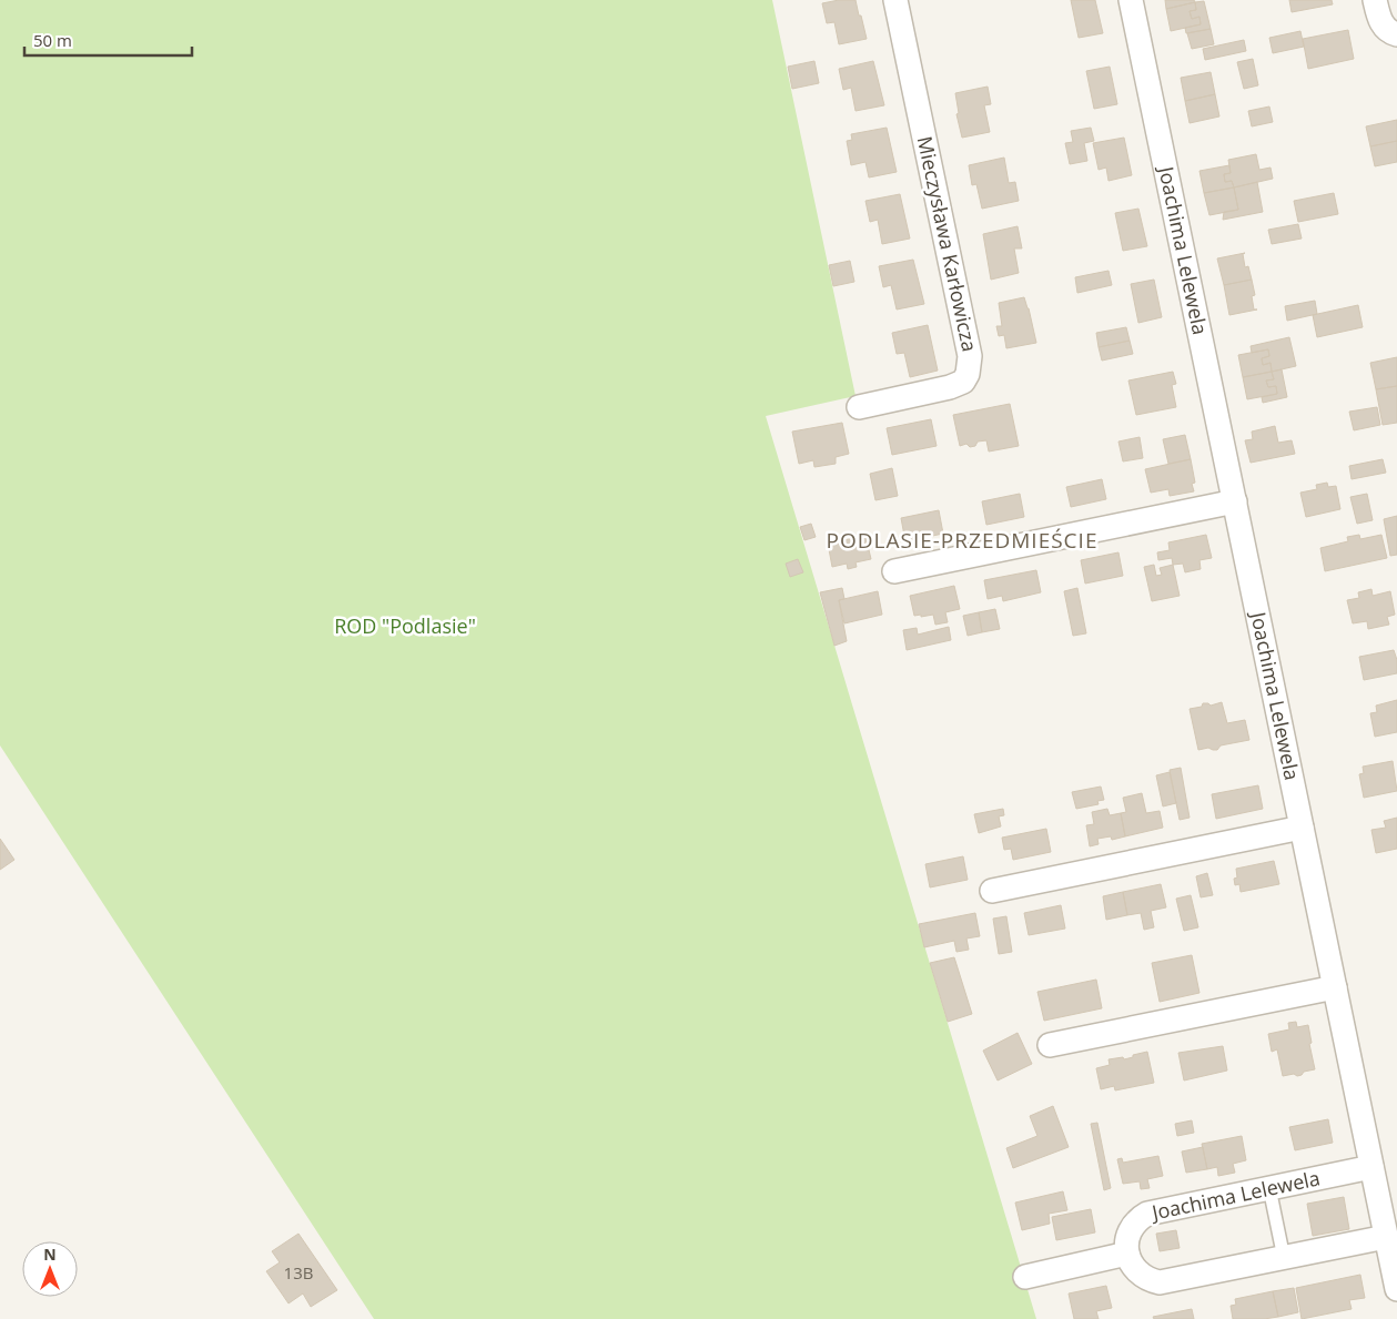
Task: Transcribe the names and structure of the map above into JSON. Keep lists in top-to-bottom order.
{
  "streets": {
    "street": ["Mieczysława Karłowicza", "Joachima Lelewela"]
  },
  "districts": ["PODLASIE-PRZEDMIEŚCIE"],
  "parks": ["ROD \"Podlasie\""],
  "house_numbers": ["13B"],
  "scale_bar": "50 m",
  "north": "top"
}
